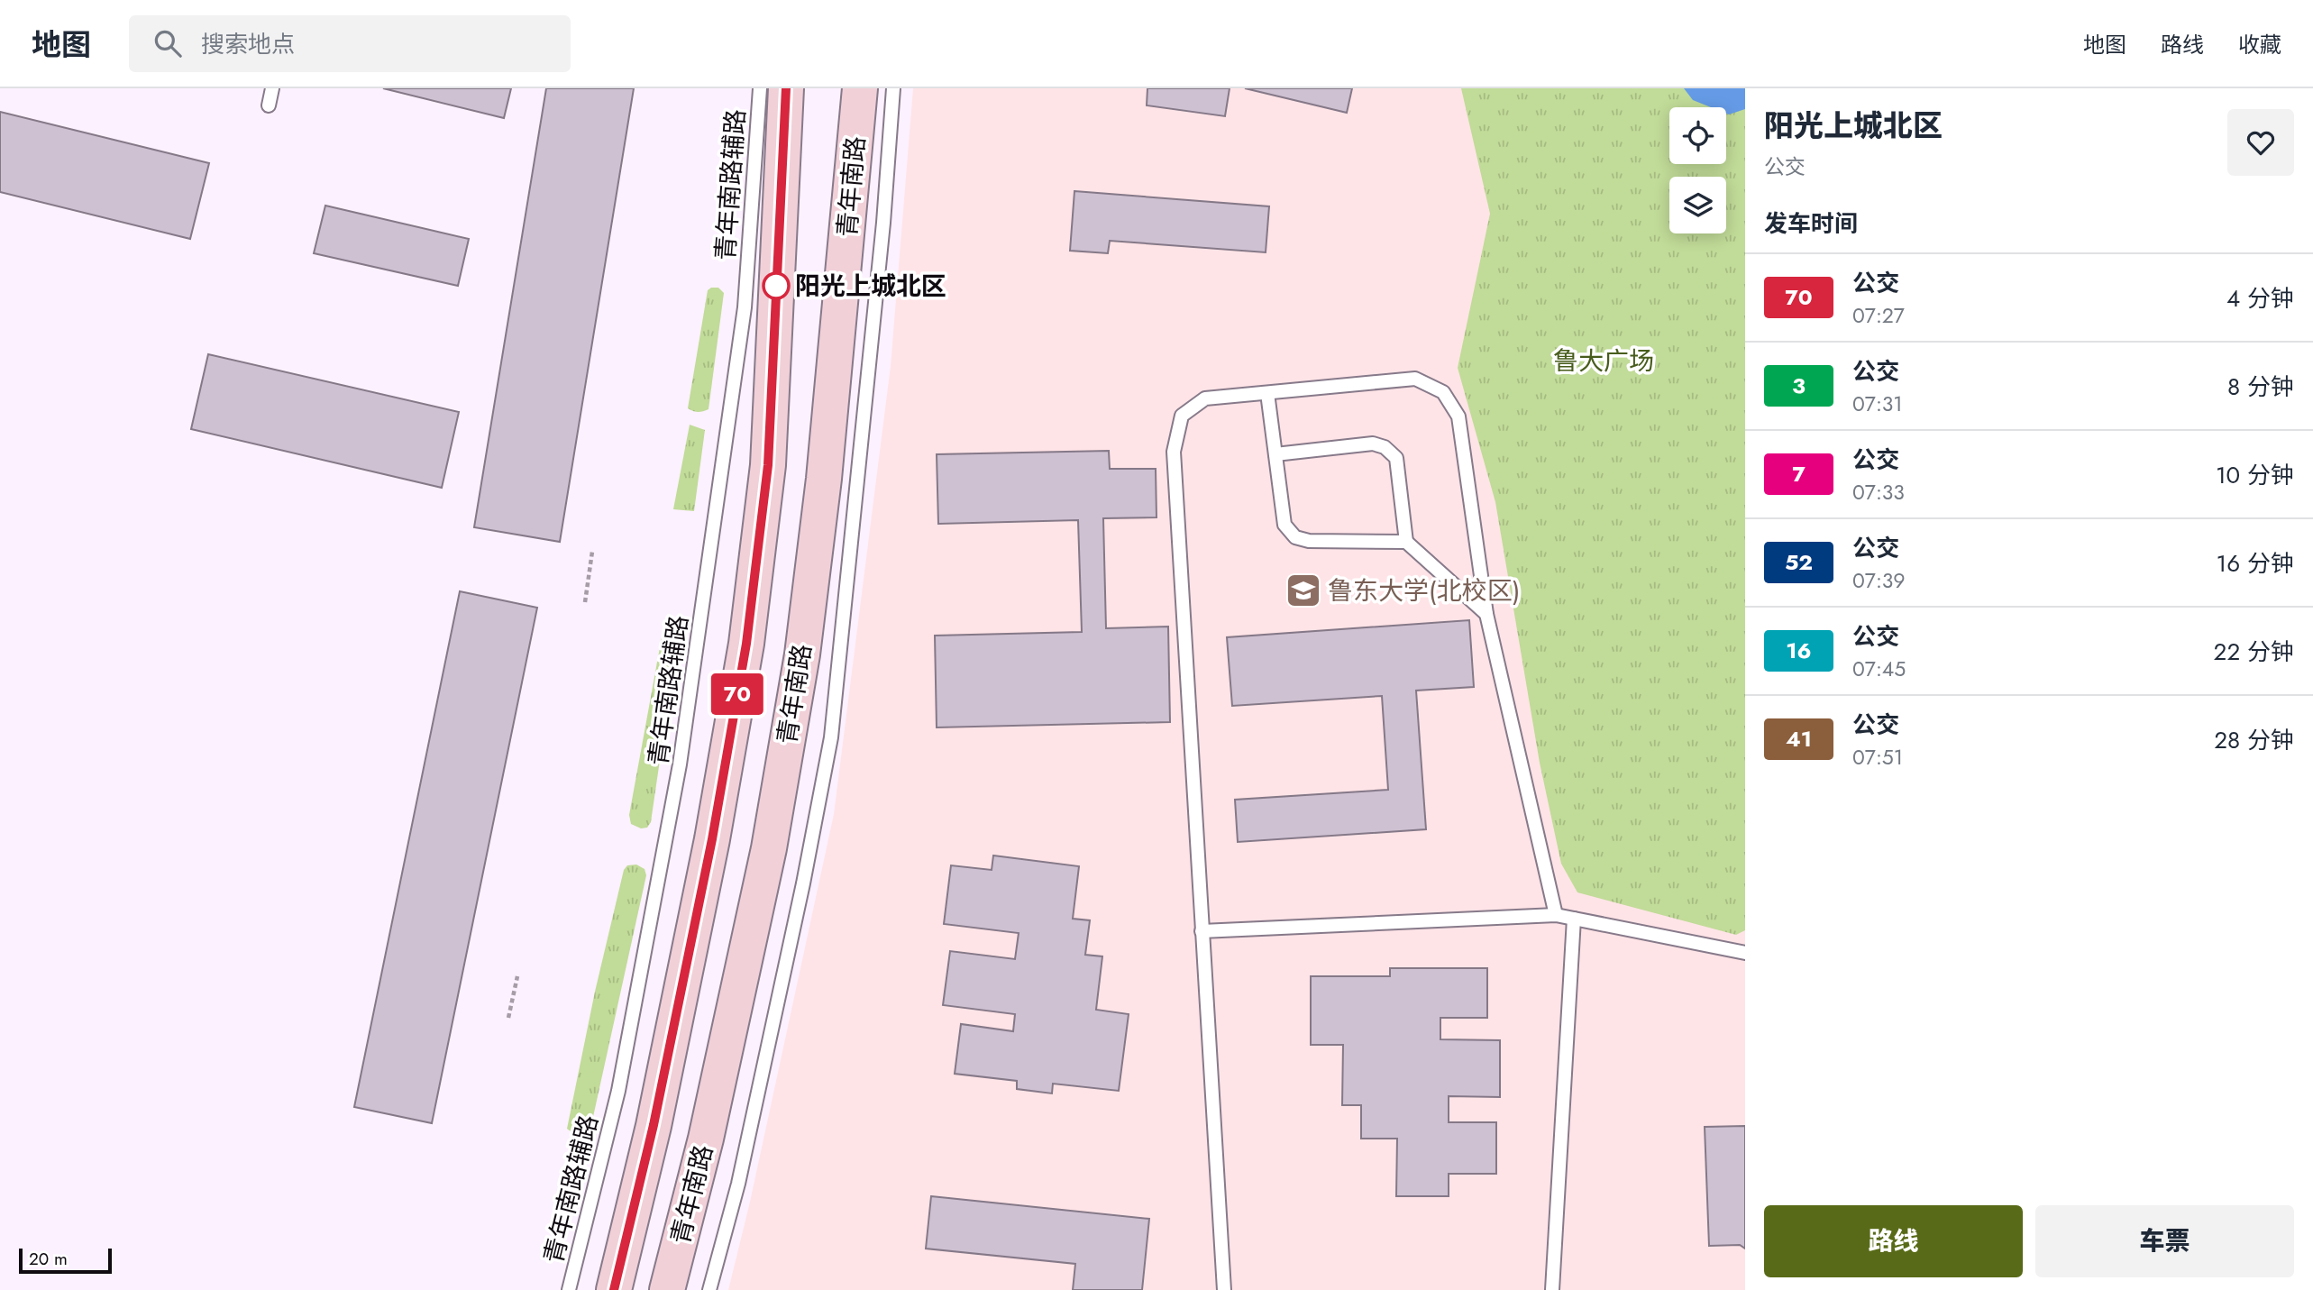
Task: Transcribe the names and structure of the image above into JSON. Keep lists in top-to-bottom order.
{
  "streets": {
    "main road": ["青年南路"],
    "lane": ["青年南路辅路"]
  },
  "parks": ["鲁大广场"],
  "places": {
    "other": ["阳光上城北区"],
    "school or university": ["鲁东大学(北校区)"]
  },
  "lines": ["bus line 70"],
  "scale_bar": "20 m",
  "page": {
    "header": "地图",
    "search": "搜索地点",
    "nav": ["地图", "路线", "收藏"],
    "on_map": "70",
    "heading": [
      ["阳光上城北区", "公交"],
      "发车时间"
    ],
    "list": [
      {
        "mark": "70",
        "name": "公交",
        "note": "07:27",
        "value": "4 分钟"
      },
      {
        "mark": "3",
        "name": "公交",
        "note": "07:31",
        "value": "8 分钟"
      },
      {
        "mark": "7",
        "name": "公交",
        "note": "07:33",
        "value": "10 分钟"
      },
      {
        "mark": "52",
        "name": "公交",
        "note": "07:39",
        "value": "16 分钟"
      },
      {
        "mark": "16",
        "name": "公交",
        "note": "07:45",
        "value": "22 分钟"
      },
      {
        "mark": "41",
        "name": "公交",
        "note": "07:51",
        "value": "28 分钟"
      }
    ],
    "buttons": ["路线", "车票"],
    "scale": "20 m"
  }
}
